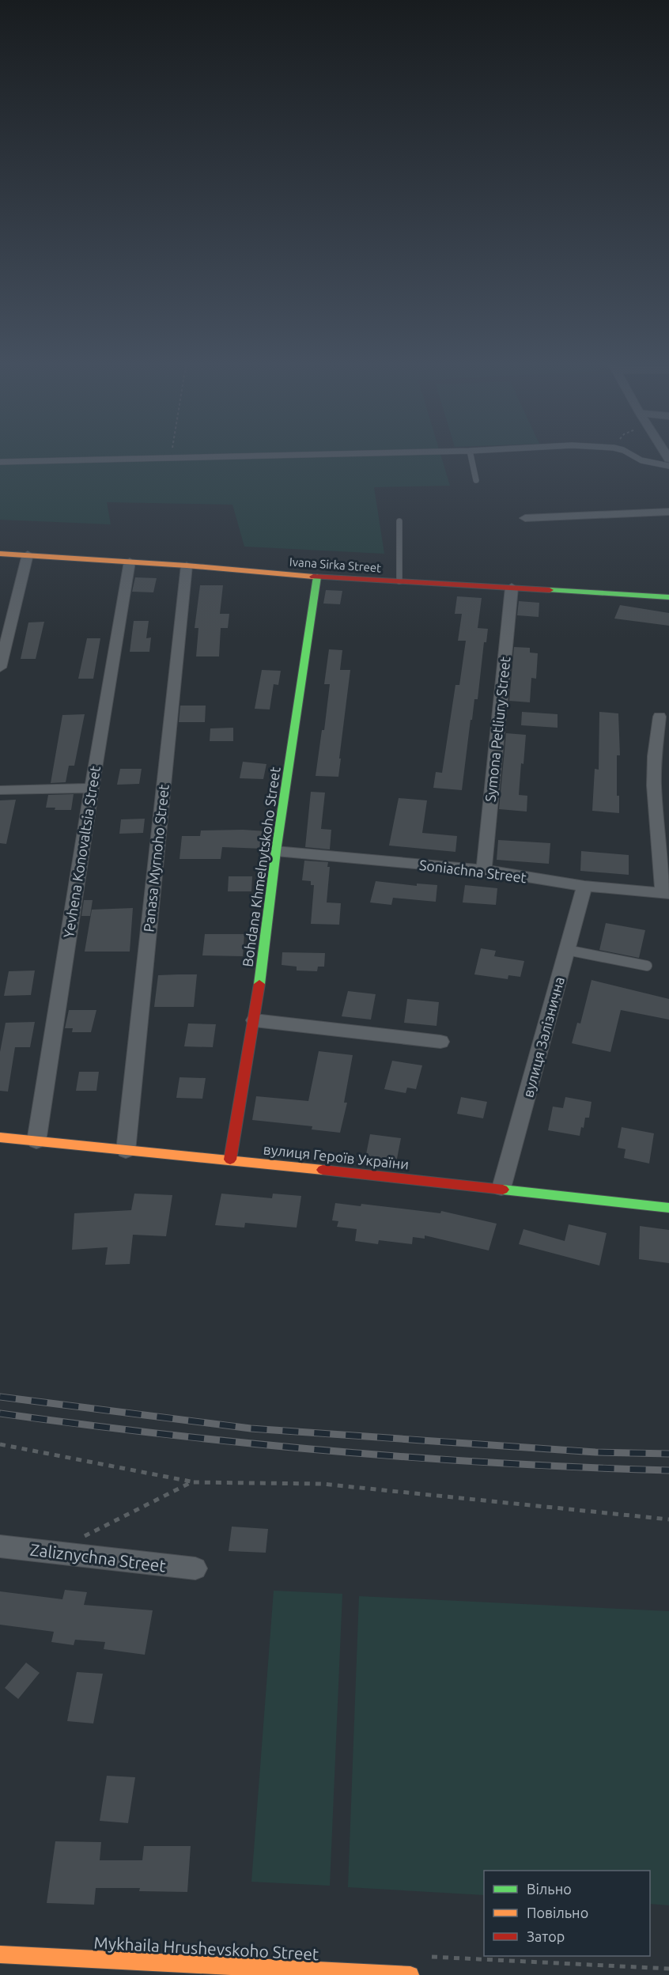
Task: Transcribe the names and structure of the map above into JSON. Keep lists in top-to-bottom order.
{
  "streets": {
    "street": [
      "Ivana Sirka Street",
      "Symona Petliury Street",
      "Yevhena Konovaltsia Street",
      "Panasa Myrnoho Street",
      "Bohdana Khmelnytskoho Street",
      "Soniachna Street",
      "вулиця Залізнична",
      "вулиця Героїв України",
      "Zaliznychna Street",
      "Mykhaila Hrushevskoho Street"
    ]
  },
  "crossings": [
    ["Ivana Sirka Street", "Symona Petliury Street"],
    ["Ivana Sirka Street", "Yevhena Konovaltsia Street"],
    ["Ivana Sirka Street", "Panasa Myrnoho Street"],
    ["Ivana Sirka Street", "Bohdana Khmelnytskoho Street"],
    ["Symona Petliury Street", "Soniachna Street"],
    ["Yevhena Konovaltsia Street", "вулиця Героїв України"],
    ["Panasa Myrnoho Street", "вулиця Героїв України"],
    ["Bohdana Khmelnytskoho Street", "Soniachna Street"],
    ["Bohdana Khmelnytskoho Street", "вулиця Героїв України"],
    ["Soniachna Street", "вулиця Залізнична"],
    ["вулиця Залізнична", "вулиця Героїв України"]
  ],
  "legend": ["Вільно", "Повільно", "Затор"]
}
